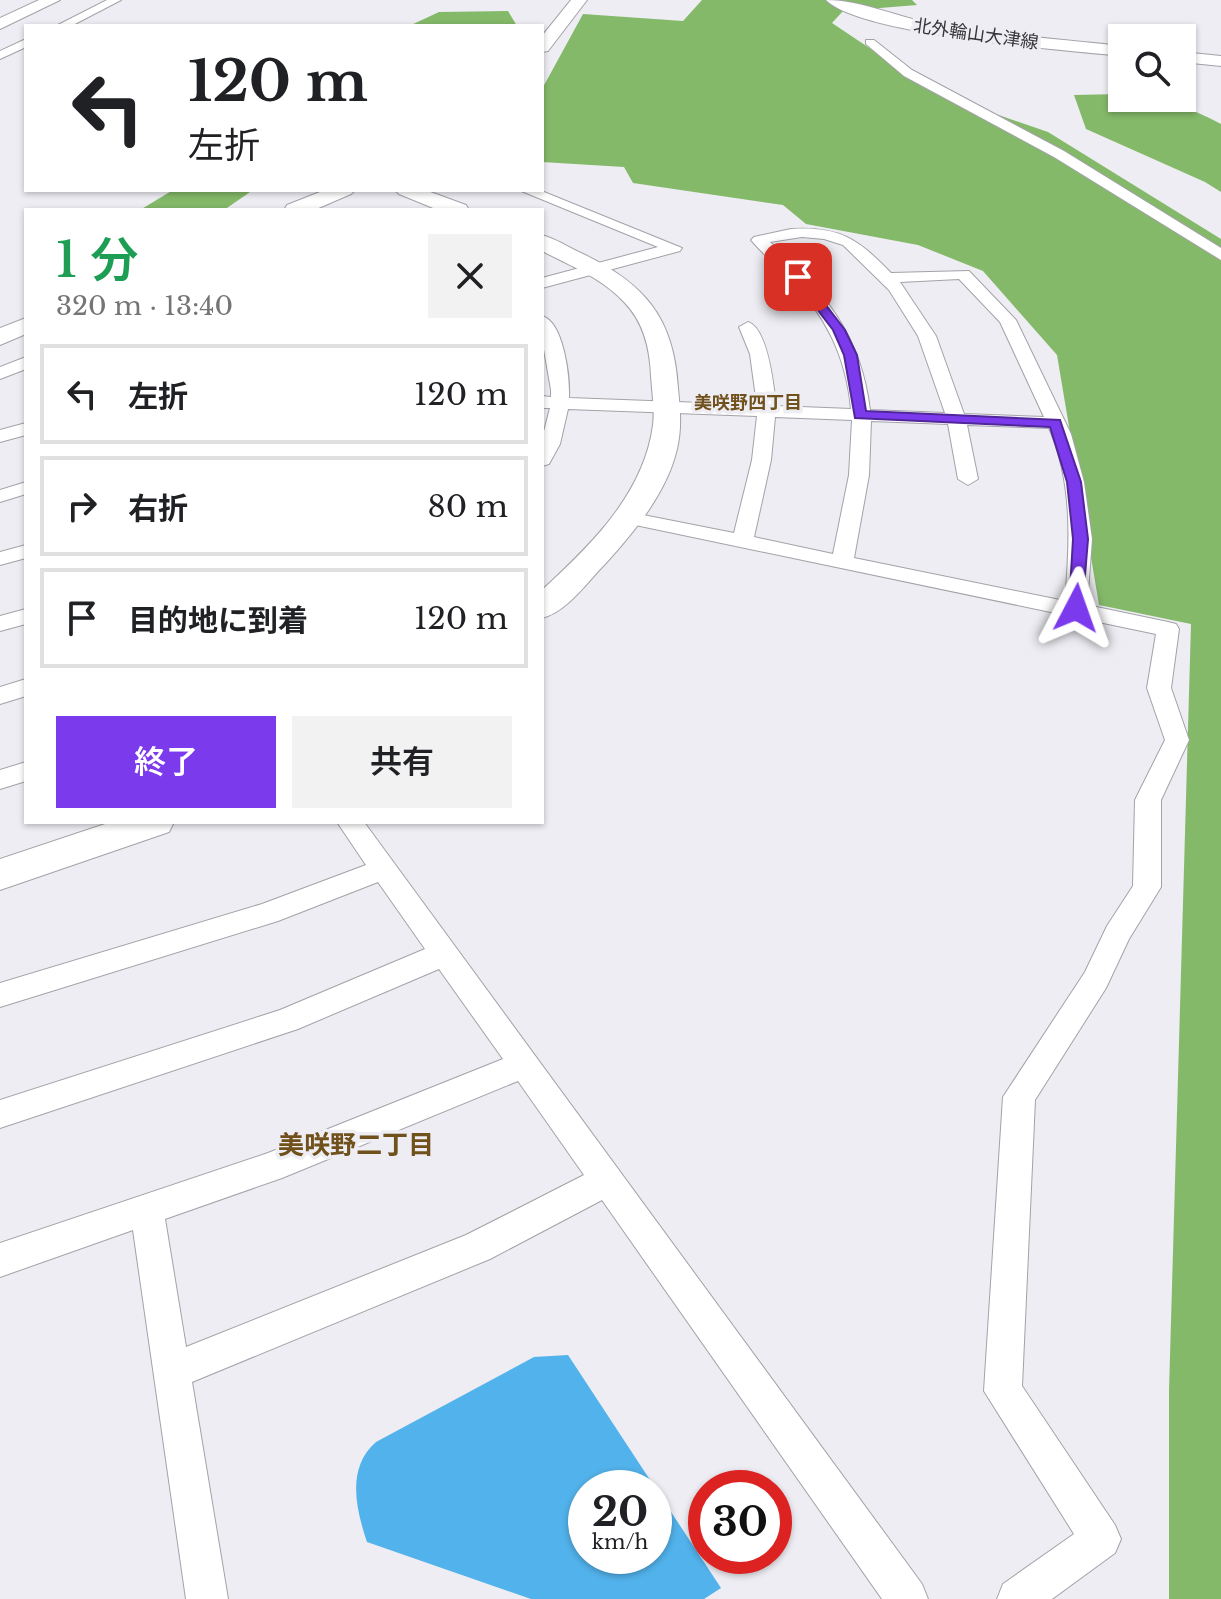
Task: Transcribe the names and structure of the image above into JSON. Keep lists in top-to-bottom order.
{
  "streets": {
    "street": ["北外輪山大津線"]
  },
  "districts": ["美咲野四丁目", "美咲野二丁目"],
  "page": {
    "turn": ["120 m", "左折"],
    "heading": ["1 分", "320 m · 13:40"],
    "list": [
      {
        "name": "左折",
        "value": "120 m"
      },
      {
        "name": "右折",
        "value": "80 m"
      },
      {
        "name": "目的地に到着",
        "value": "120 m"
      }
    ],
    "buttons": ["終了", "共有"],
    "speed": "20 km/h",
    "limit": "30"
  }
}
